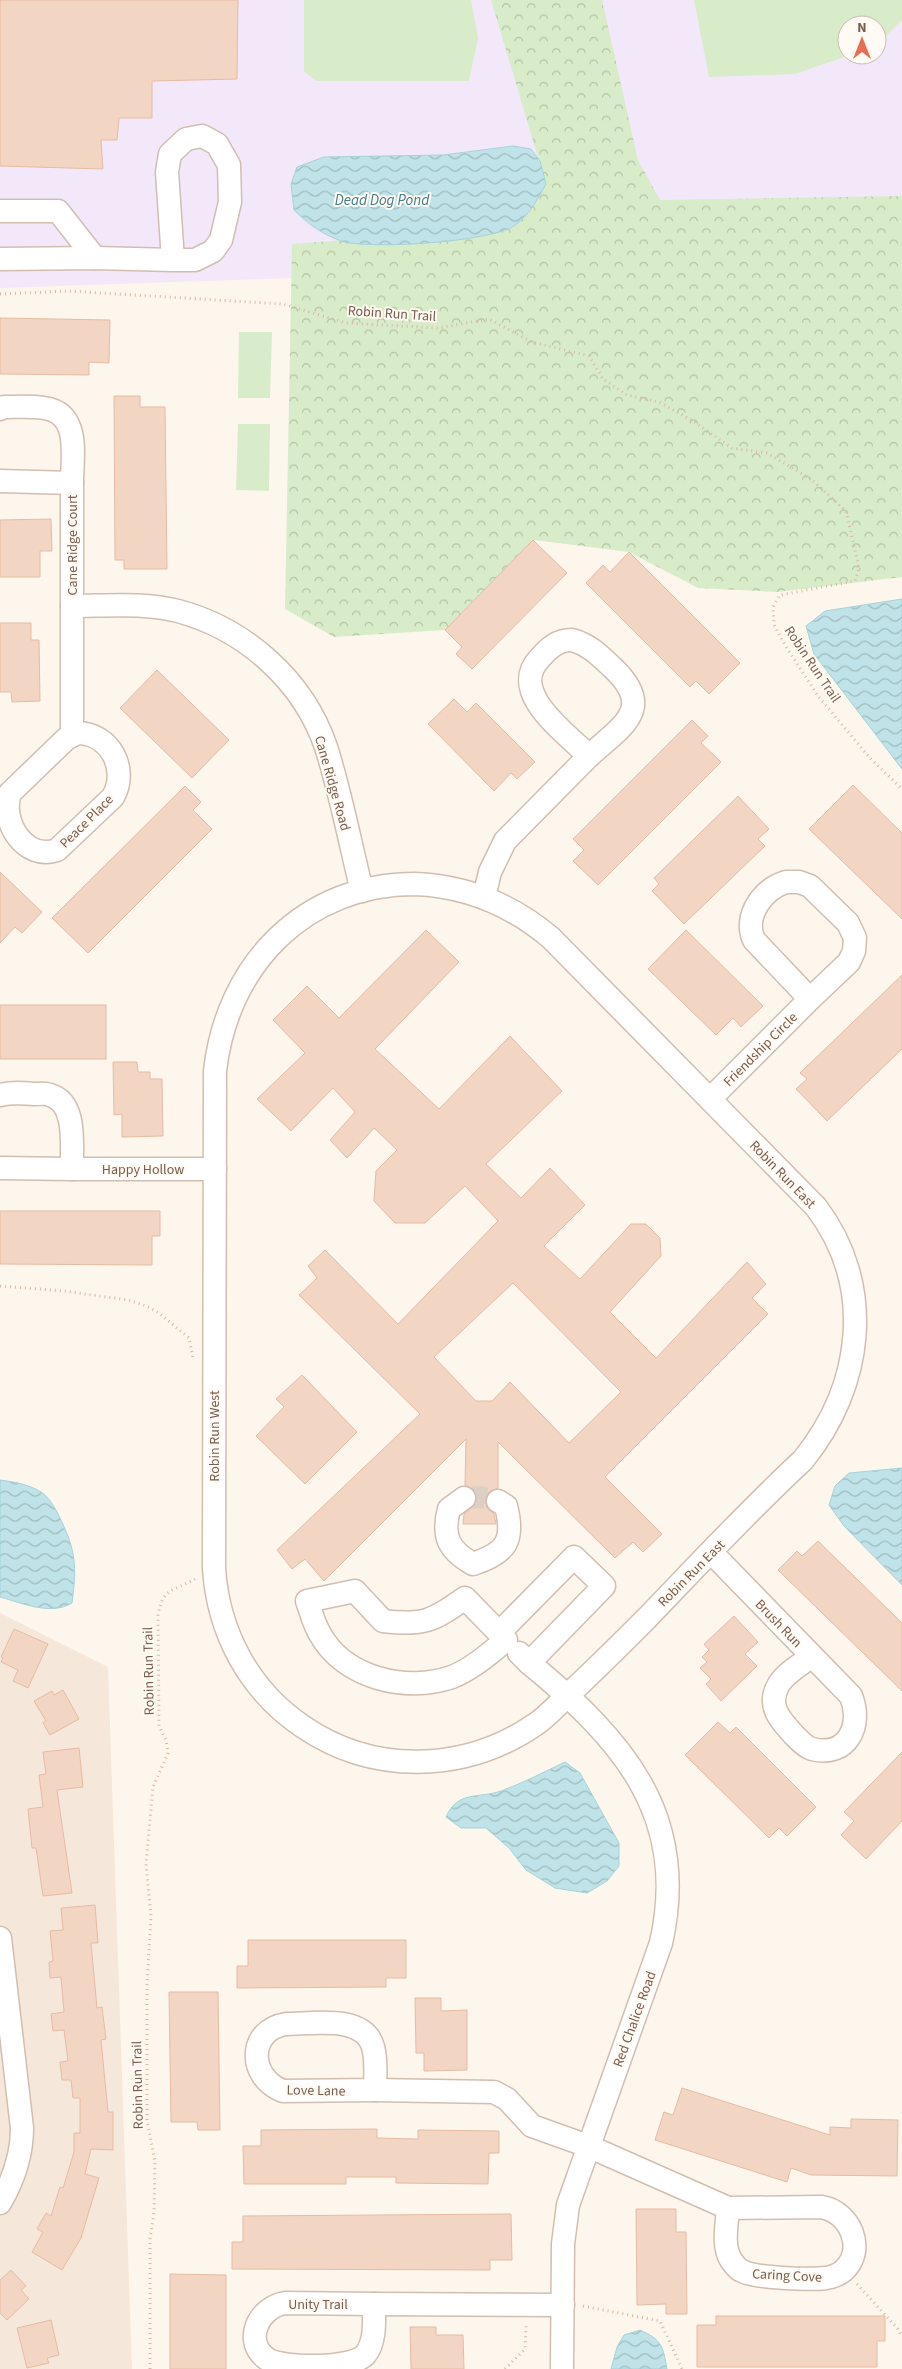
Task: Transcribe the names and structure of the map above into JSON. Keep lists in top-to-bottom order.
{
  "streets": {
    "street": [
      "Cane Ridge Court",
      "Cane Ridge Road",
      "Peace Place",
      "Friendship Circle",
      "Happy Hollow",
      "Robin Run East",
      "Robin Run West",
      "Brush Run",
      "Red Chalice Road",
      "Love Lane",
      "Caring Cove",
      "Unity Trail"
    ],
    "path": ["Robin Run Trail"]
  },
  "crossings": [
    ["Cane Ridge Court", "Cane Ridge Road"],
    ["Cane Ridge Road", "Robin Run East"],
    ["Cane Ridge Road", "Robin Run West"],
    ["Friendship Circle", "Robin Run East"],
    ["Happy Hollow", "Robin Run West"],
    ["Robin Run East", "Robin Run West"],
    ["Robin Run East", "Brush Run"],
    ["Robin Run East", "Red Chalice Road"],
    ["Robin Run West", "Red Chalice Road"],
    ["Red Chalice Road", "Love Lane"],
    ["Red Chalice Road", "Unity Trail"]
  ],
  "water": ["Dead Dog Pond"],
  "north": "top"
}
